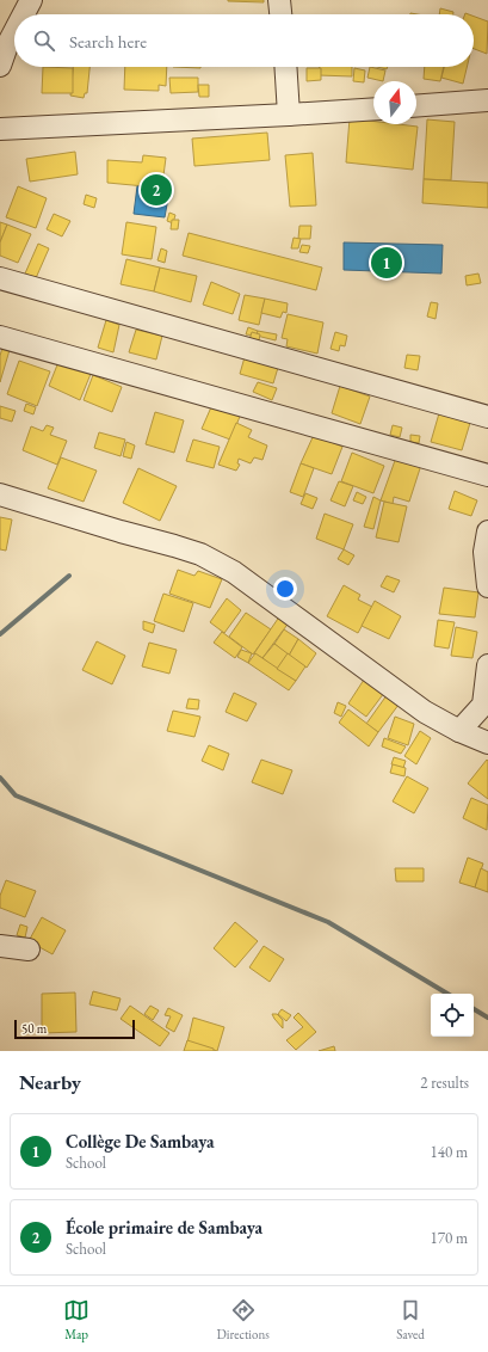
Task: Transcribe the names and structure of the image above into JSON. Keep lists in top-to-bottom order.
{
  "scale_bar": "50 m",
  "north": "top",
  "page": {
    "search": "Search here",
    "pins": ["2", "1"],
    "scale": "50 m",
    "heading": ["Nearby", "2 results"],
    "list": [
      {
        "mark": "1",
        "name": "Collège De Sambaya",
        "note": "School",
        "value": "140 m"
      },
      {
        "mark": "2",
        "name": "École primaire de Sambaya",
        "note": "School",
        "value": "170 m"
      }
    ],
    "nav": ["Map", "Directions", "Saved"]
  }
}
